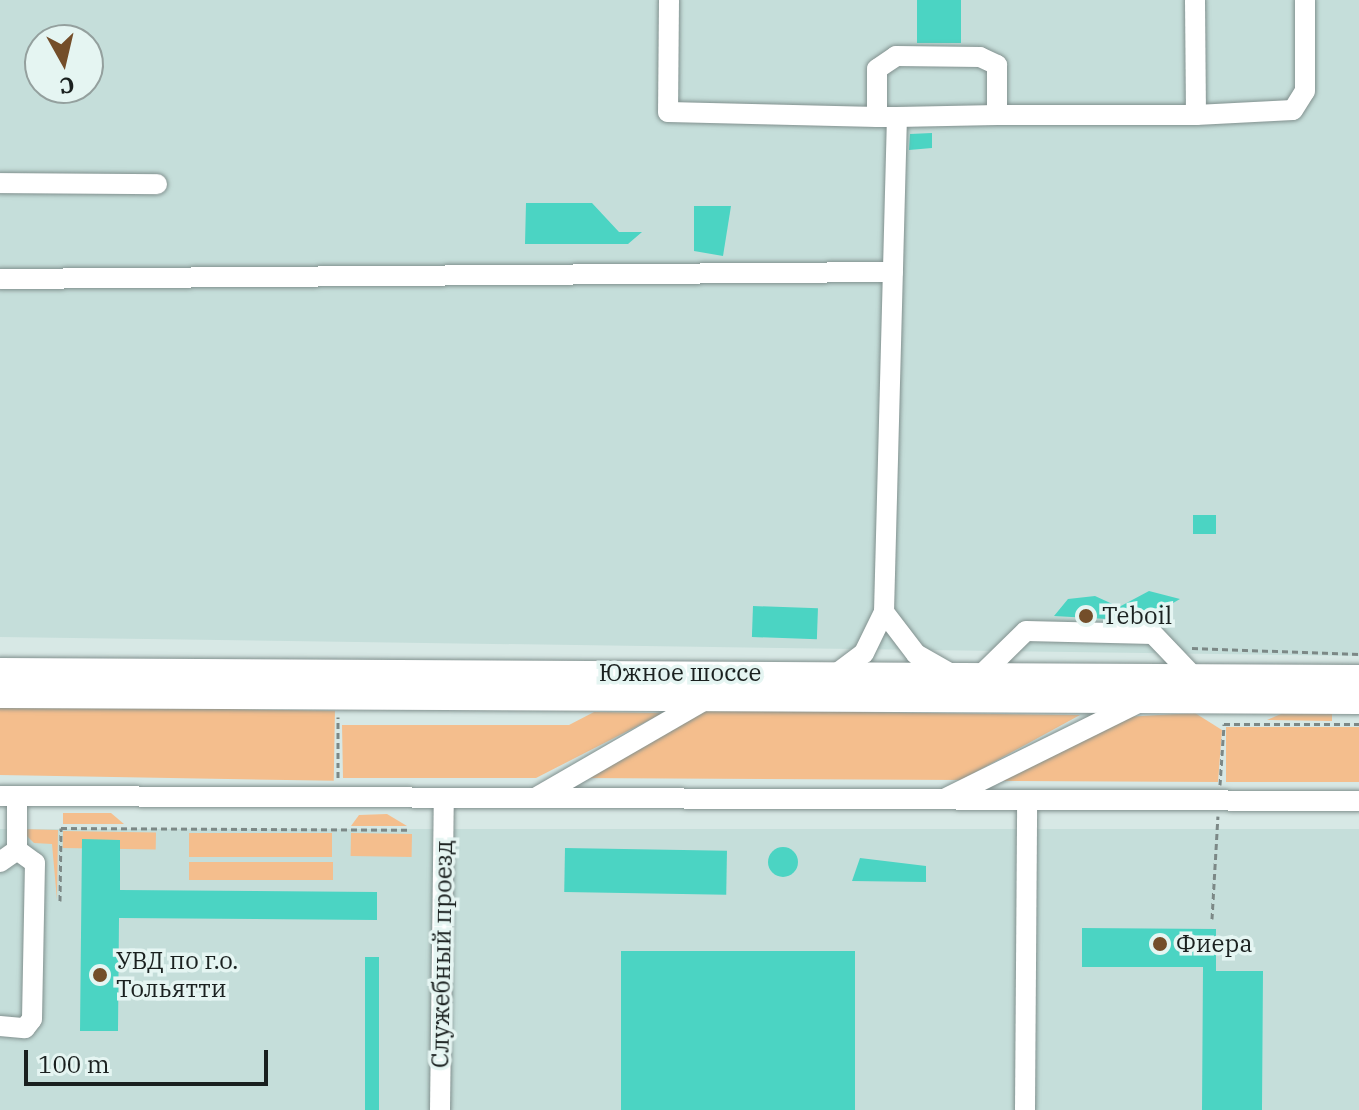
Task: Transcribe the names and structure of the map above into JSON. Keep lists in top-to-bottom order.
{
  "streets": {
    "main road": ["Южное шоссе"],
    "street": ["Служебный проезд"]
  },
  "places": ["Teboil", "Фиера", "УВД по г.о. Тольятти"],
  "scale_bar": "100 m",
  "north": "bottom"
}
